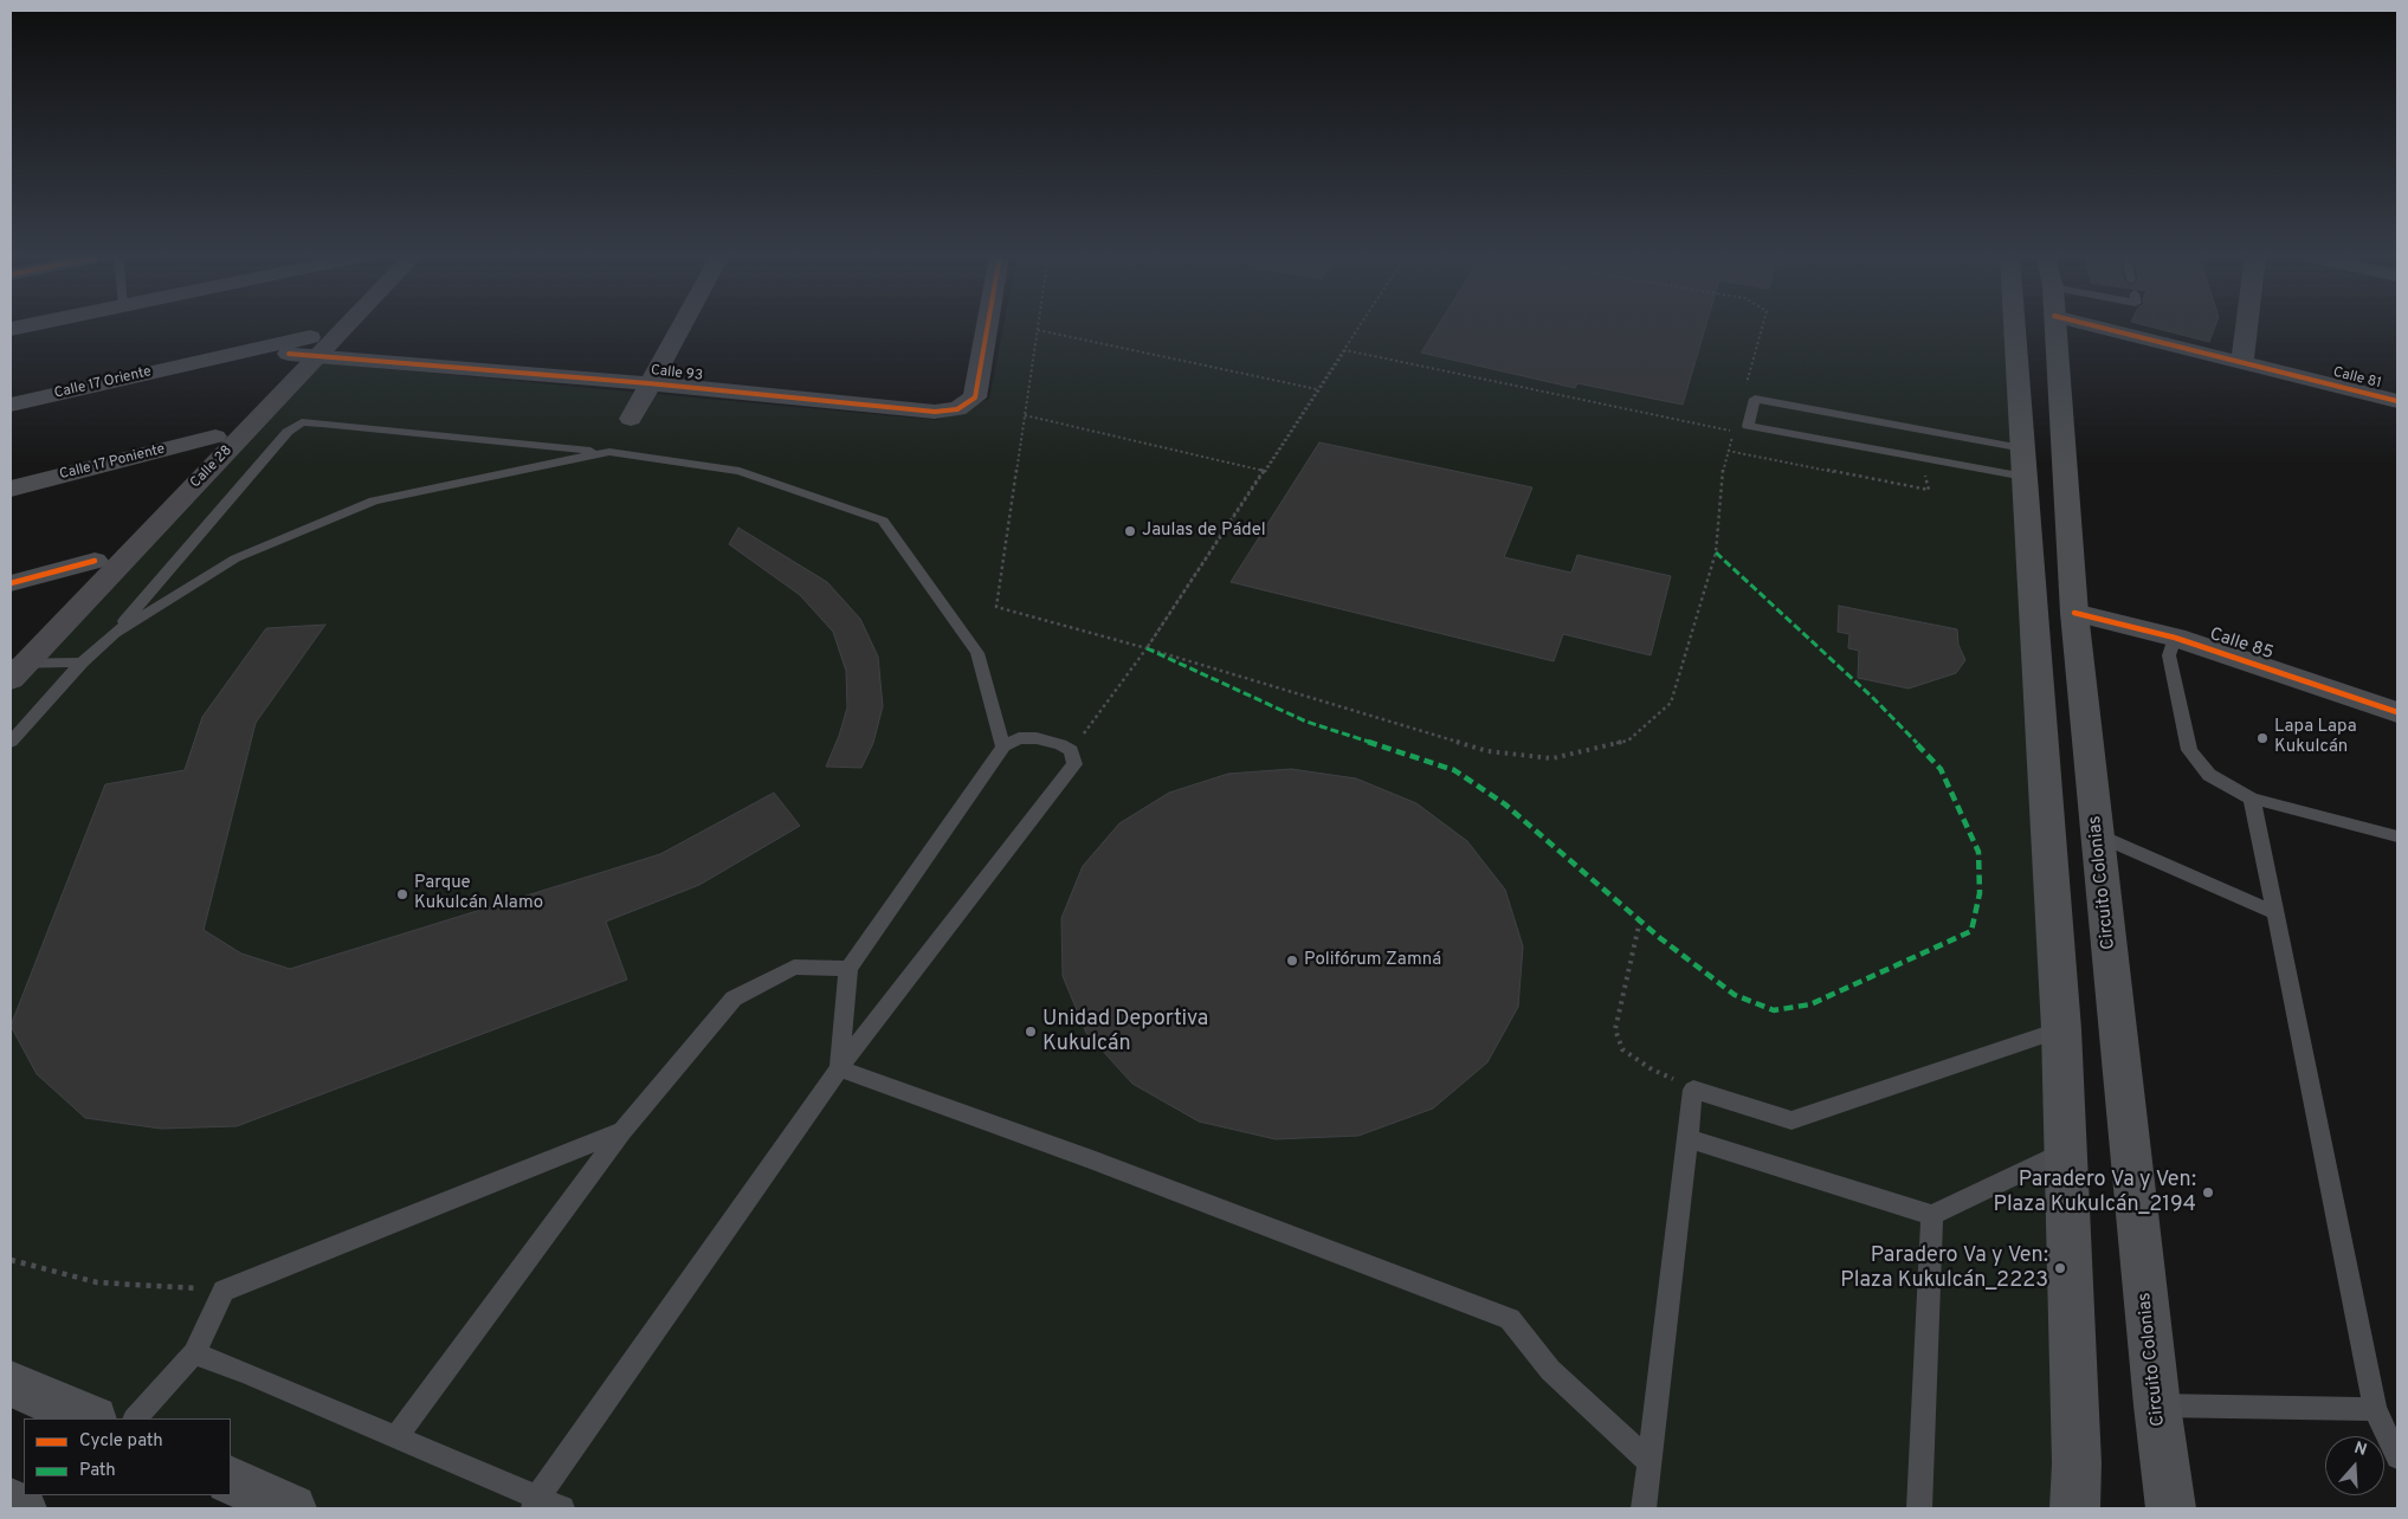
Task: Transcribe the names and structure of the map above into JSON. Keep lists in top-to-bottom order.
{
  "streets": {
    "main road": ["Circuito Colonias"],
    "street": [
      "Calle 93",
      "Calle 81",
      "Calle 17 Oriente",
      "Calle 17 Poniente",
      "Calle 28",
      "Calle 85"
    ]
  },
  "crossings": [
    ["Calle 93", "Calle 17 Oriente"],
    ["Calle 93", "Calle 28"],
    ["Calle 17 Oriente", "Calle 28"],
    ["Calle 17 Poniente", "Calle 28"],
    ["Calle 85", "Circuito Colonias"]
  ],
  "places": [
    "Jaulas de Pádel",
    "Lapa Lapa Kukulcán",
    "Parque Kukulcán Alamo",
    "Polifórum Zamná",
    "Unidad Deportiva Kukulcán",
    "Paradero Va y Ven: Plaza Kukulcán_2194",
    "Paradero Va y Ven: Plaza Kukulcán_2223"
  ],
  "legend": ["Cycle path", "Path"],
  "north": "top"
}
